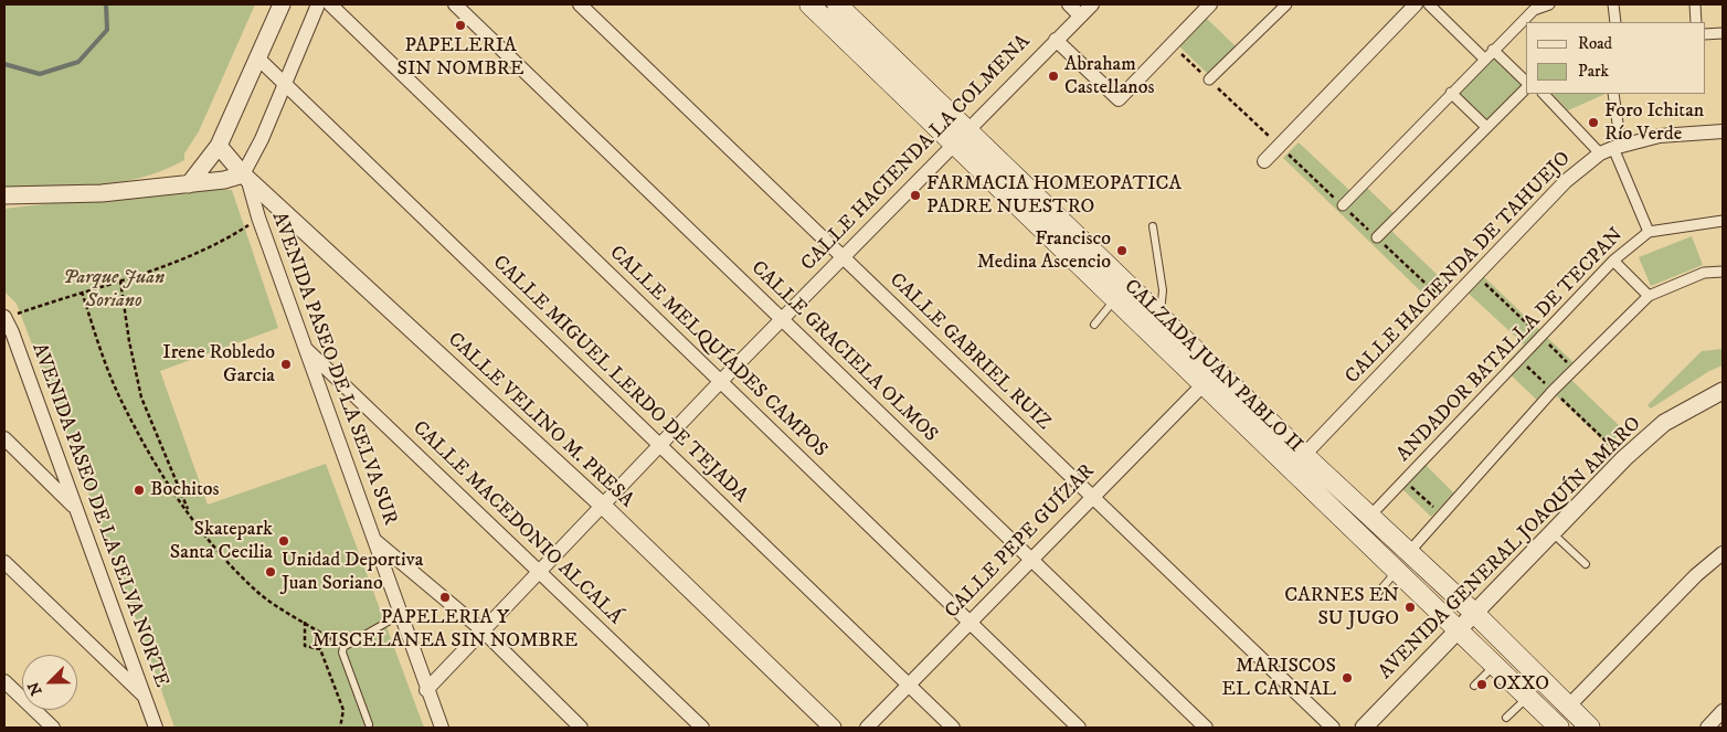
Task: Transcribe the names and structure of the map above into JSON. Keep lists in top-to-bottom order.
{
  "streets": {
    "main road": ["CALZADA JUAN PABLO II"],
    "street": [
      "CALLE HACIENDA LA COLMENA",
      "CALLE HACIENDA DE TAHUEJO",
      "ANDADOR BATALLA DE TECPAN",
      "CALLE MELQUÍADES CAMPOS",
      "CALLE GRACIELA OLMOS",
      "CALLE GABRIEL RUIZ",
      "AVENIDA PASEO DE LA SELVA SUR",
      "CALLE MIGUEL LERDO DE TEJADA",
      "CALLE VELINO M. PRESA",
      "AVENIDA PASEO DE LA SELVA NORTE",
      "CALLE MACEDONIO ALCALÁ",
      "CALLE PEPE GUÍZAR",
      "AVENIDA GENERAL JOAQUÍN AMARO"
    ]
  },
  "crossings": [
    ["CALLE HACIENDA LA COLMENA", "CALLE MELQUÍADES CAMPOS"],
    ["CALLE HACIENDA LA COLMENA", "CALLE GRACIELA OLMOS"],
    ["CALLE HACIENDA LA COLMENA", "CALLE GABRIEL RUIZ"],
    ["CALLE HACIENDA LA COLMENA", "CALZADA JUAN PABLO II"],
    ["CALLE HACIENDA LA COLMENA", "AVENIDA PASEO DE LA SELVA SUR"],
    ["CALLE HACIENDA LA COLMENA", "CALLE MIGUEL LERDO DE TEJADA"],
    ["CALLE HACIENDA LA COLMENA", "CALLE VELINO M. PRESA"],
    ["CALLE HACIENDA LA COLMENA", "CALLE MACEDONIO ALCALÁ"],
    ["CALLE HACIENDA DE TAHUEJO", "CALZADA JUAN PABLO II"],
    ["ANDADOR BATALLA DE TECPAN", "CALZADA JUAN PABLO II"],
    ["CALLE MELQUÍADES CAMPOS", "CALLE PEPE GUÍZAR"],
    ["CALLE GRACIELA OLMOS", "CALLE PEPE GUÍZAR"],
    ["CALLE GABRIEL RUIZ", "CALLE PEPE GUÍZAR"],
    ["CALZADA JUAN PABLO II", "CALLE PEPE GUÍZAR"],
    ["CALZADA JUAN PABLO II", "AVENIDA GENERAL JOAQUÍN AMARO"],
    ["AVENIDA PASEO DE LA SELVA SUR", "CALLE VELINO M. PRESA"],
    ["AVENIDA PASEO DE LA SELVA SUR", "CALLE MACEDONIO ALCALÁ"],
    ["CALLE MIGUEL LERDO DE TEJADA", "CALLE PEPE GUÍZAR"]
  ],
  "parks": ["Parque Juan Soriano"],
  "places": [
    "PAPELERIA SIN NOMBRE",
    "Abraham Castellanos",
    "Foro Ichitan Río Verde",
    "FARMACIA HOMEOPATICA PADRE NUESTRO",
    "Francisco Medina Ascencio",
    "Irene Robledo Garcia",
    "Bochitos",
    "Skatepark Santa Cecilia",
    "Unidad Deportiva Juan Soriano",
    "PAPELERIA Y MISCELANEA SIN NOMBRE",
    "CARNES EN SU JUGO",
    "MARISCOS EL CARNAL",
    "OXXO"
  ],
  "legend": ["Road", "Park"],
  "north": "bottom left"
}
